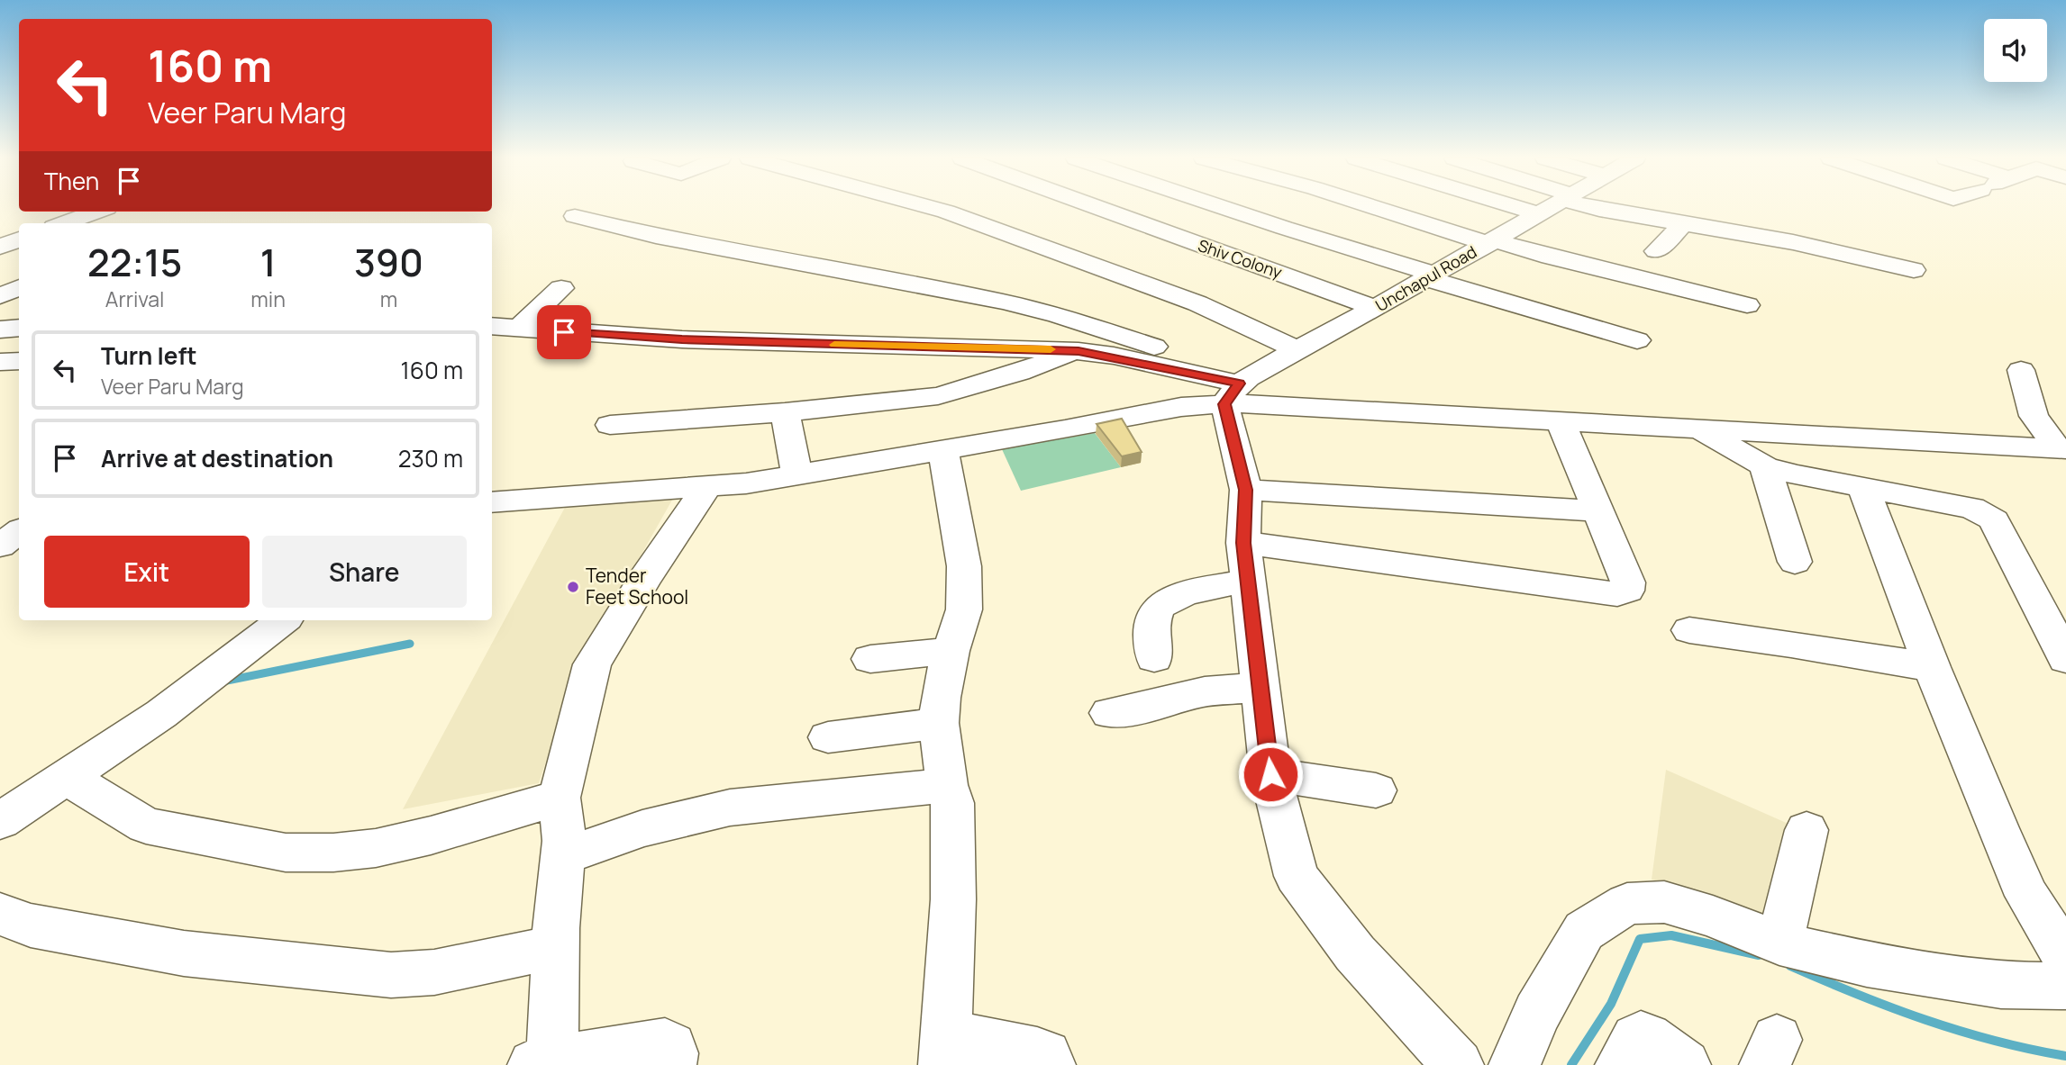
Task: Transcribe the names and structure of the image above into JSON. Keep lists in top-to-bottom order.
{
  "streets": {
    "street": ["Shiv Colony", "Unchapul Road"]
  },
  "crossings": [
    ["Shiv Colony", "Unchapul Road"]
  ],
  "places": ["Tender Feet School"],
  "page": {
    "turn": ["160 m", "Veer Paru Marg"],
    "then": "Then",
    "eta": [
      "22:15",
      "Arrival",
      "1",
      "min",
      "390",
      "m"
    ],
    "list": [
      {
        "name": "Turn left",
        "note": "Veer Paru Marg",
        "value": "160 m"
      },
      {
        "name": "Arrive at destination",
        "value": "230 m"
      }
    ],
    "buttons": ["Exit", "Share"]
  }
}
